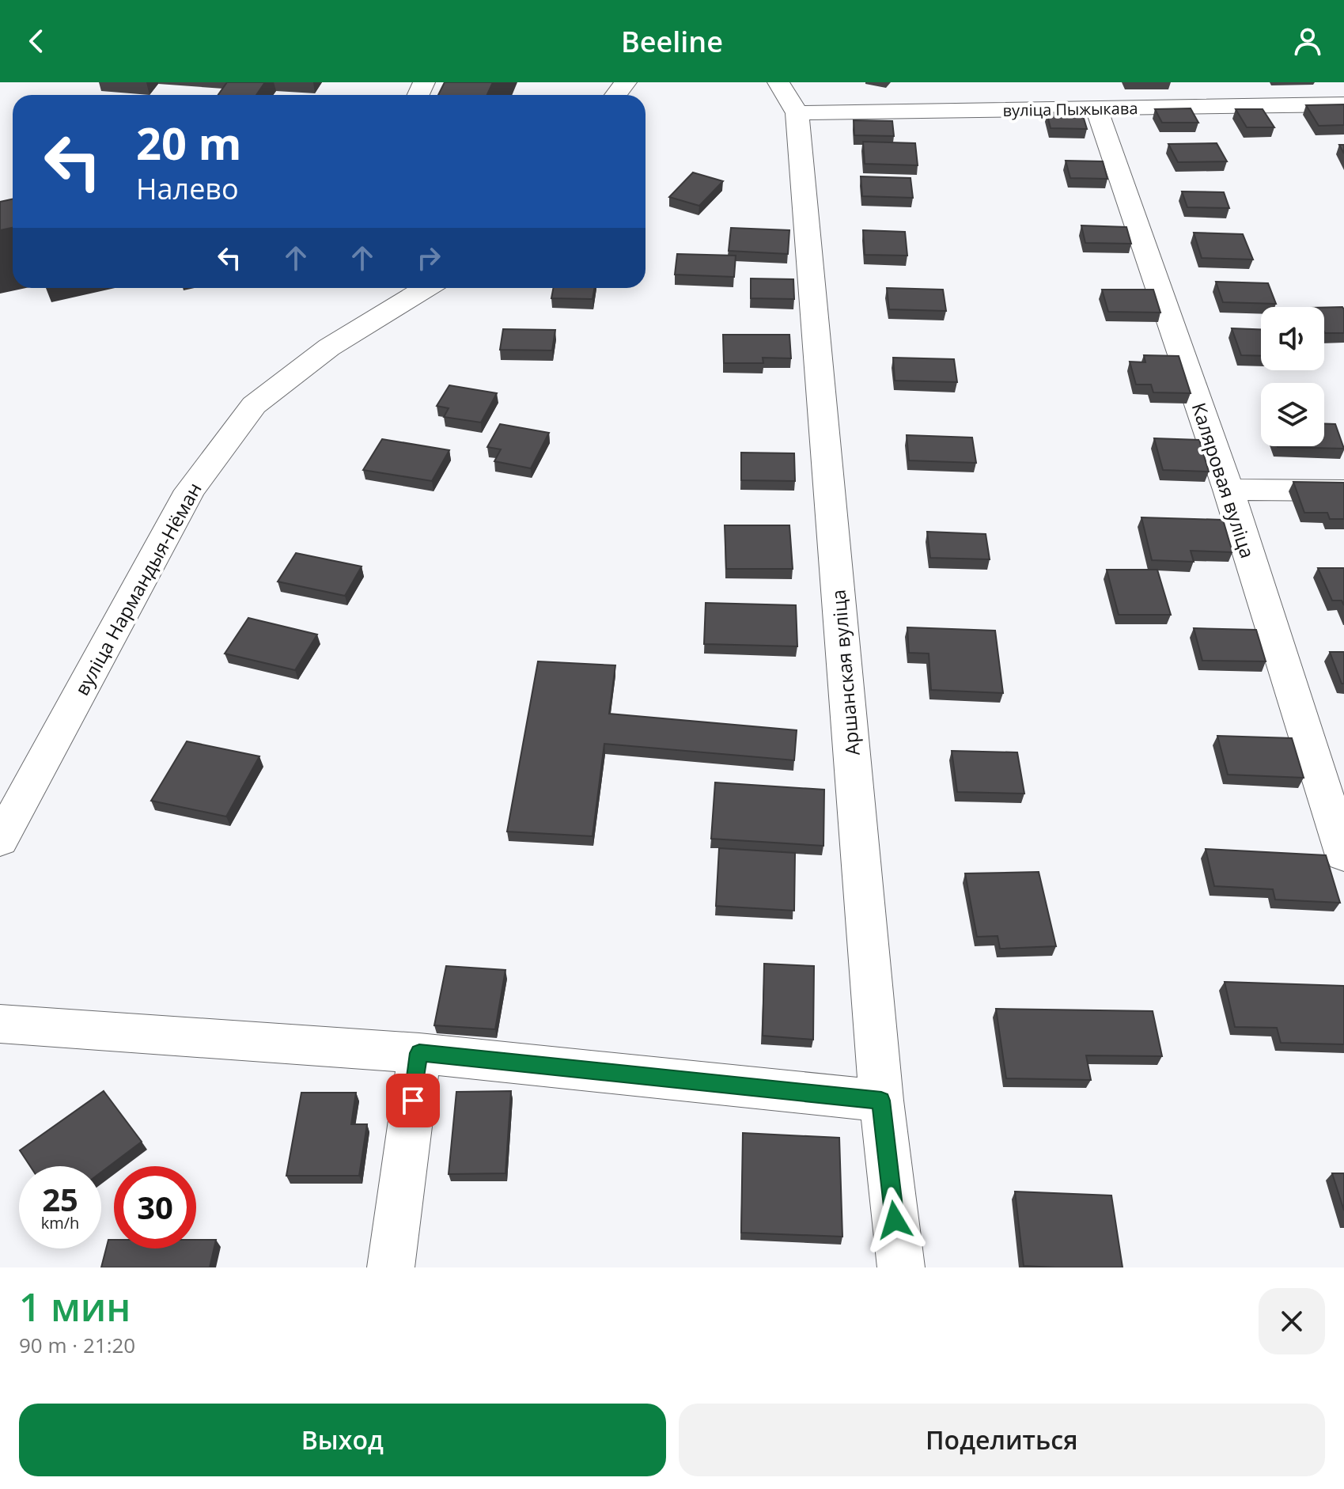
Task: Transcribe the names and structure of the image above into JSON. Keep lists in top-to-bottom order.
{
  "streets": {
    "street": [
      "вуліца Пыжыкава",
      "Каляровая вуліца",
      "вуліца Нармандыя-Нёман",
      "Аршанская вуліца"
    ]
  },
  "crossings": [
    ["вуліца Пыжыкава", "Каляровая вуліца"],
    ["вуліца Пыжыкава", "Аршанская вуліца"]
  ],
  "page": {
    "header": "Beeline",
    "turn": ["20 m", "Налево"],
    "speed": "25 km/h",
    "limit": "30",
    "heading": ["1 мин", "90 m · 21:20"],
    "buttons": ["Выход", "Поделиться"]
  }
}
